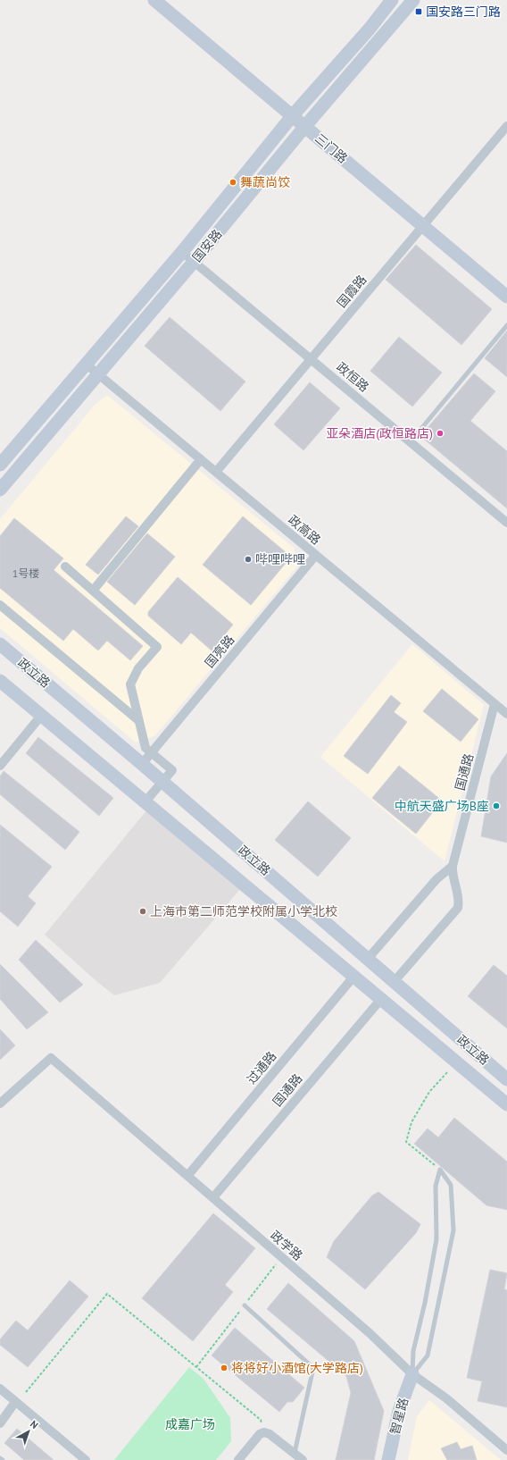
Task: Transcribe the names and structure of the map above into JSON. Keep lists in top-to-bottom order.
{
  "streets": {
    "street": [
      "三门路",
      "国安路",
      "国霞路",
      "政恒路",
      "政高路",
      "国亮路",
      "政立路",
      "国通路",
      "过通路",
      "政学路",
      "智星路"
    ]
  },
  "crossings": [
    ["三门路", "国安路"],
    ["三门路", "国霞路"],
    ["国安路", "政恒路"],
    ["国安路", "政高路"],
    ["国霞路", "政恒路"],
    ["国霞路", "政高路"],
    ["政高路", "国亮路"],
    ["政高路", "国通路"],
    ["国亮路", "政立路"],
    ["政立路", "国通路"],
    ["政立路", "过通路"],
    ["国通路", "政学路"],
    ["过通路", "政学路"],
    ["政学路", "智星路"]
  ],
  "parks": ["成嘉广场"],
  "places": {
    "transit": ["国安路三门路"],
    "other": [
      "舞蔬尚饺",
      "亚朵酒店(政恒路店)",
      "哔哩哔哩",
      "中航天盛广场B座",
      "上海市第二师范学校附属小学北校",
      "将将好小酒馆(大学路店)"
    ]
  },
  "house_numbers": ["1号楼"],
  "north": "top right"
}
